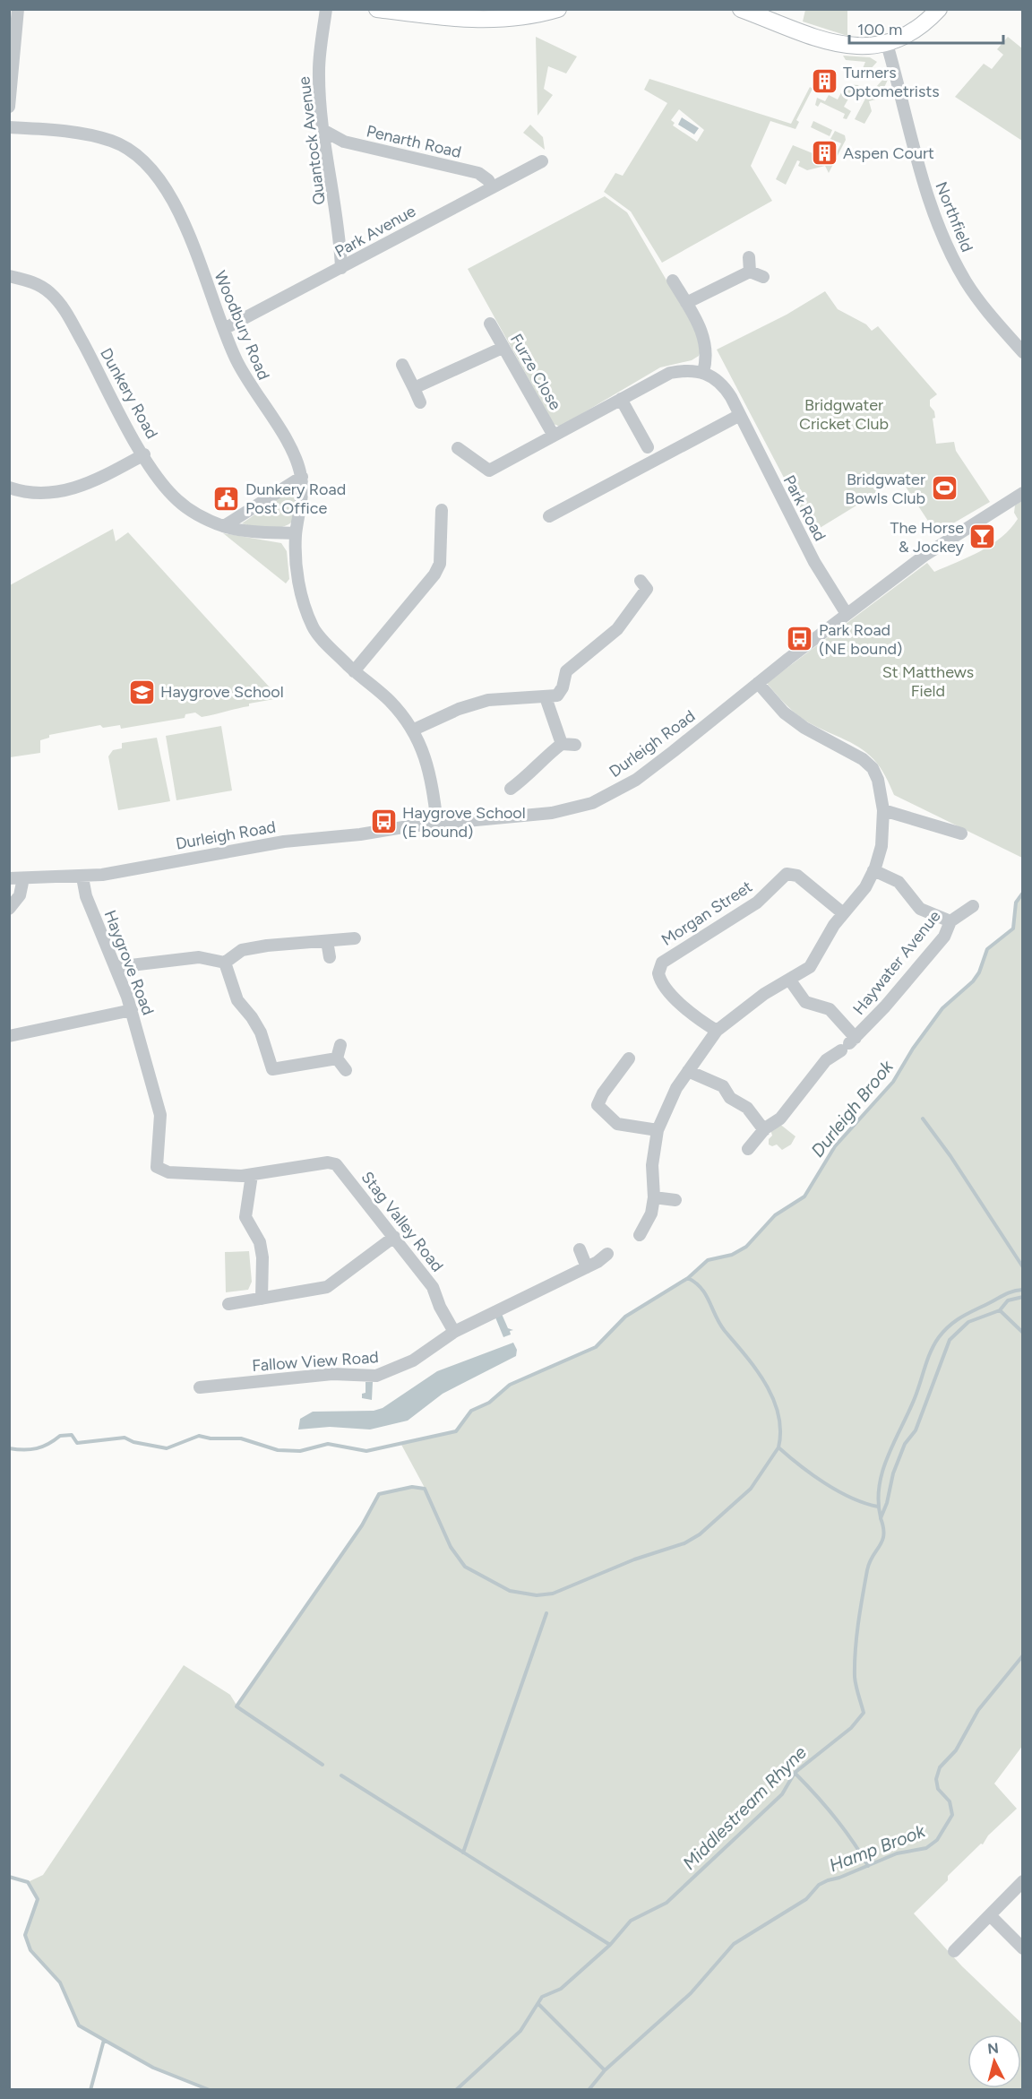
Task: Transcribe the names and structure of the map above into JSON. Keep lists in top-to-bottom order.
{
  "streets": {
    "street": [
      "Quantock Avenue",
      "Penarth Road",
      "Northfield",
      "Park Avenue",
      "Woodbury Road",
      "Furze Close",
      "Dunkery Road",
      "Park Road",
      "Durleigh Road",
      "Morgan Street",
      "Haygrove Road",
      "Haywater Avenue",
      "Stag Valley Road",
      "Fallow View Road"
    ]
  },
  "crossings": [
    ["Quantock Avenue", "Penarth Road"],
    ["Quantock Avenue", "Park Avenue"],
    ["Penarth Road", "Park Avenue"],
    ["Park Avenue", "Woodbury Road"],
    ["Woodbury Road", "Dunkery Road"],
    ["Woodbury Road", "Durleigh Road"],
    ["Furze Close", "Park Road"],
    ["Park Road", "Durleigh Road"],
    ["Durleigh Road", "Haygrove Road"],
    ["Haygrove Road", "Stag Valley Road"],
    ["Stag Valley Road", "Fallow View Road"]
  ],
  "water": ["Durleigh Brook", "Middlestream Rhyne", "Hamp Brook"],
  "parks": ["Bridgwater Cricket Club", "St Matthews Field"],
  "places": {
    "building": ["Turners Optometrists", "Aspen Court"],
    "sports": ["Bridgwater Bowls Club"],
    "public building": ["Dunkery Road Post Office"],
    "bar": ["The Horse & Jockey"],
    "bus stop": ["Park Road (NE bound)", "Haygrove School (E bound)"],
    "school or university": ["Haygrove School"]
  },
  "scale_bar": "100 m",
  "north": "top"
}
